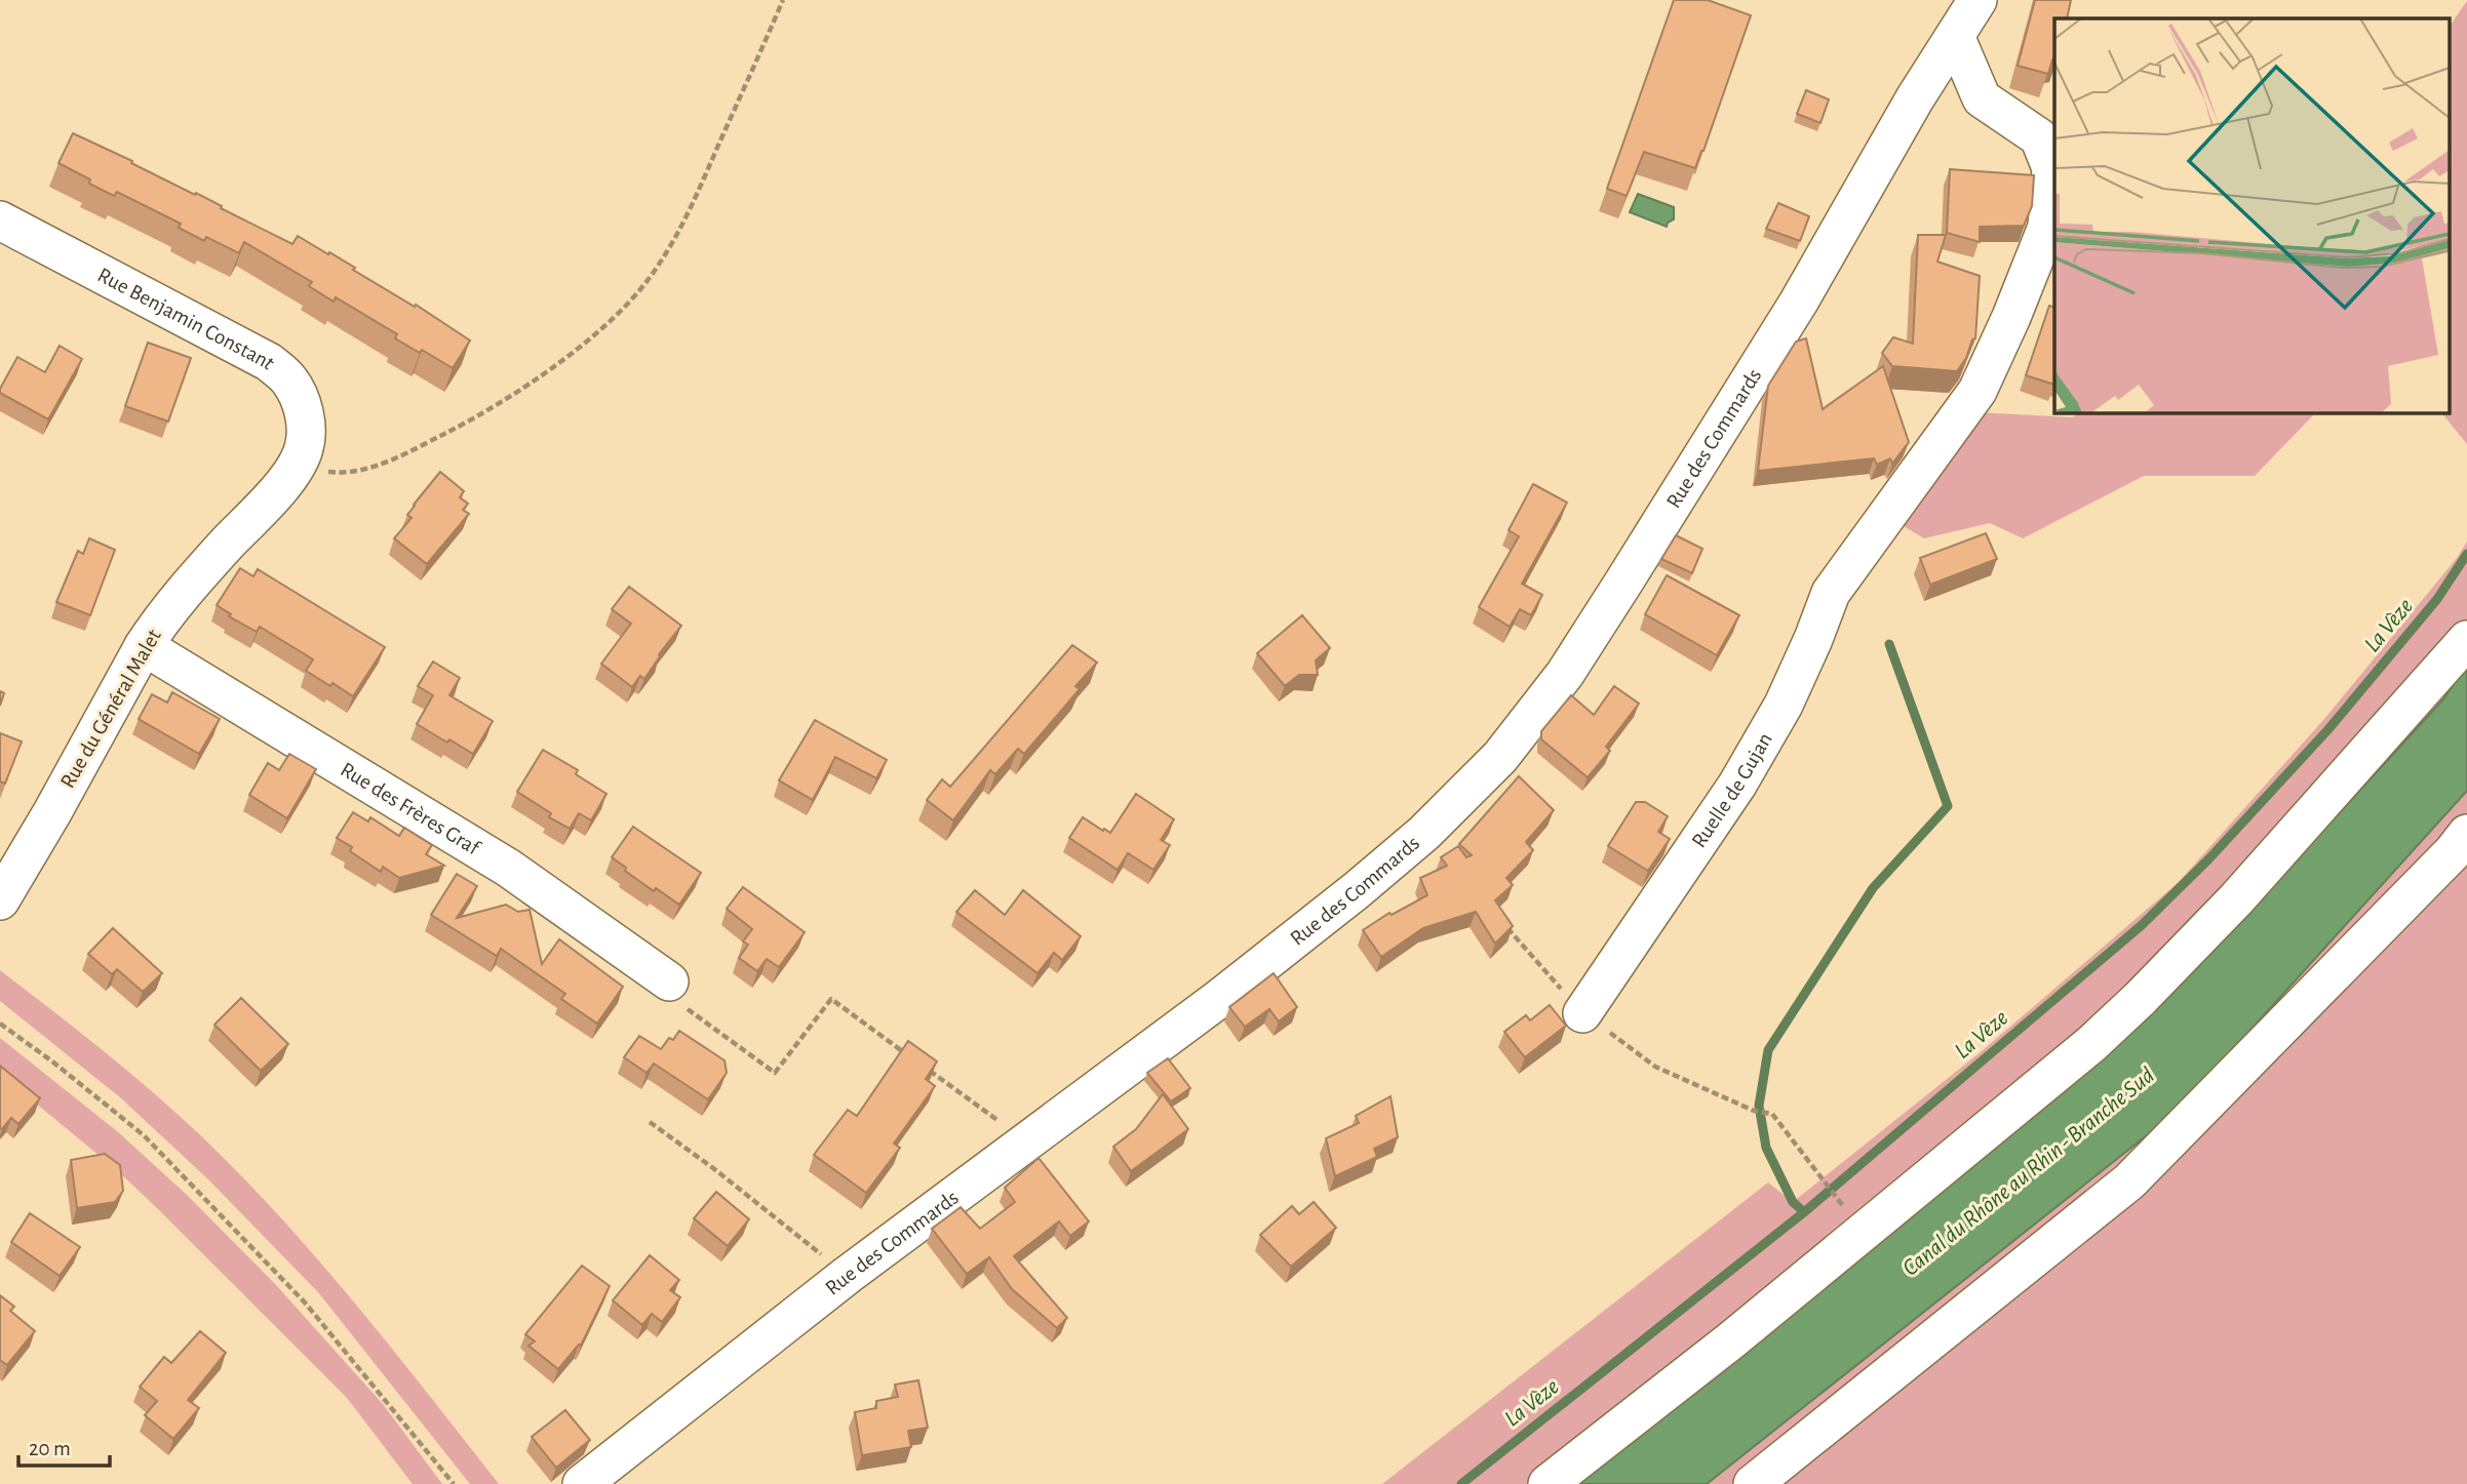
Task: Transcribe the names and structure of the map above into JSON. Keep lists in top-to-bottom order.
{
  "streets": {
    "street": [
      "Rue Benjamin Constant",
      "Rue des Commards",
      "Rue du Général Malet",
      "Ruelle de Gujan",
      "Rue des Frères Graf"
    ]
  },
  "crossings": [
    ["Rue Benjamin Constant", "Rue du Général Malet"],
    ["Rue du Général Malet", "Rue des Frères Graf"]
  ],
  "water": ["La Vèze", "Canal du Rhône au Rhin - Branche Sud"],
  "scale_bar": "20 m"
}
